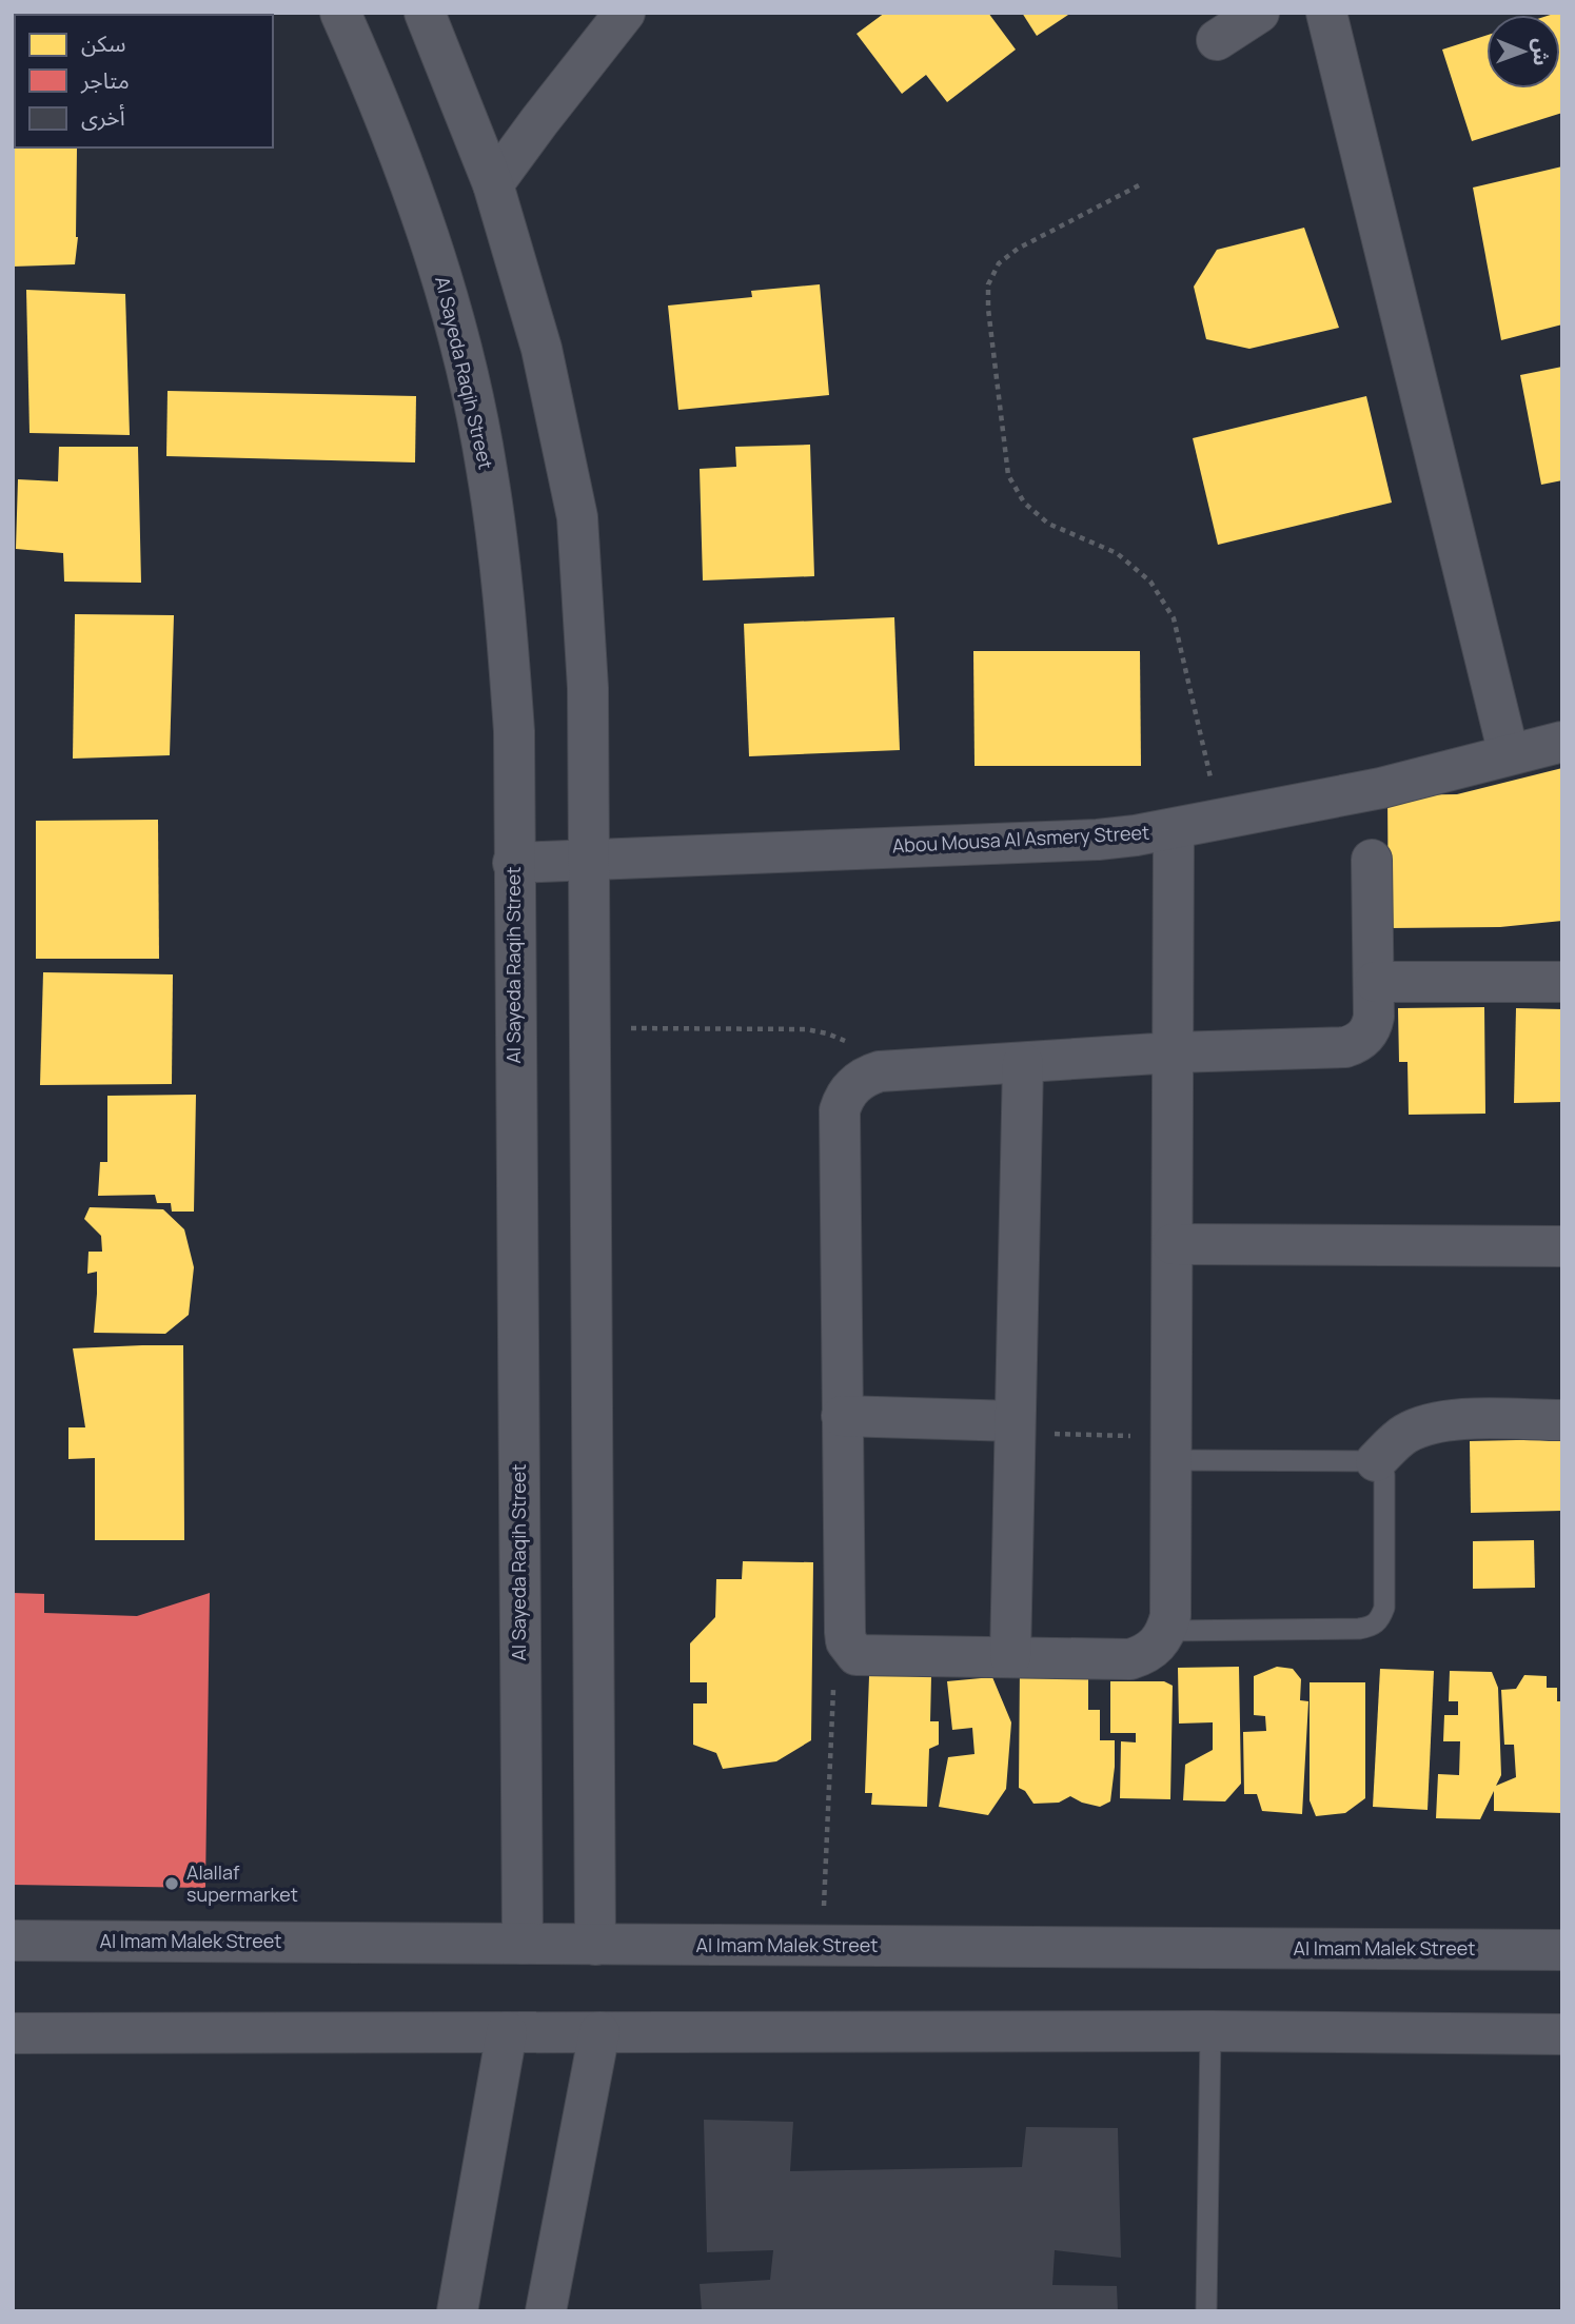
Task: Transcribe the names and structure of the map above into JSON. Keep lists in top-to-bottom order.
{
  "streets": {
    "street": ["Al Sayeda Raqih Street", "Abou Mousa Al Asmery Street", "Al Imam Malek Street"]
  },
  "crossings": [
    ["Al Sayeda Raqih Street", "Abou Mousa Al Asmery Street"],
    ["Al Sayeda Raqih Street", "Al Imam Malek Street"]
  ],
  "places": ["Alallaf supermarket"],
  "legend": ["سكن", "متاجر", "أخرى"],
  "north": "right"
}
